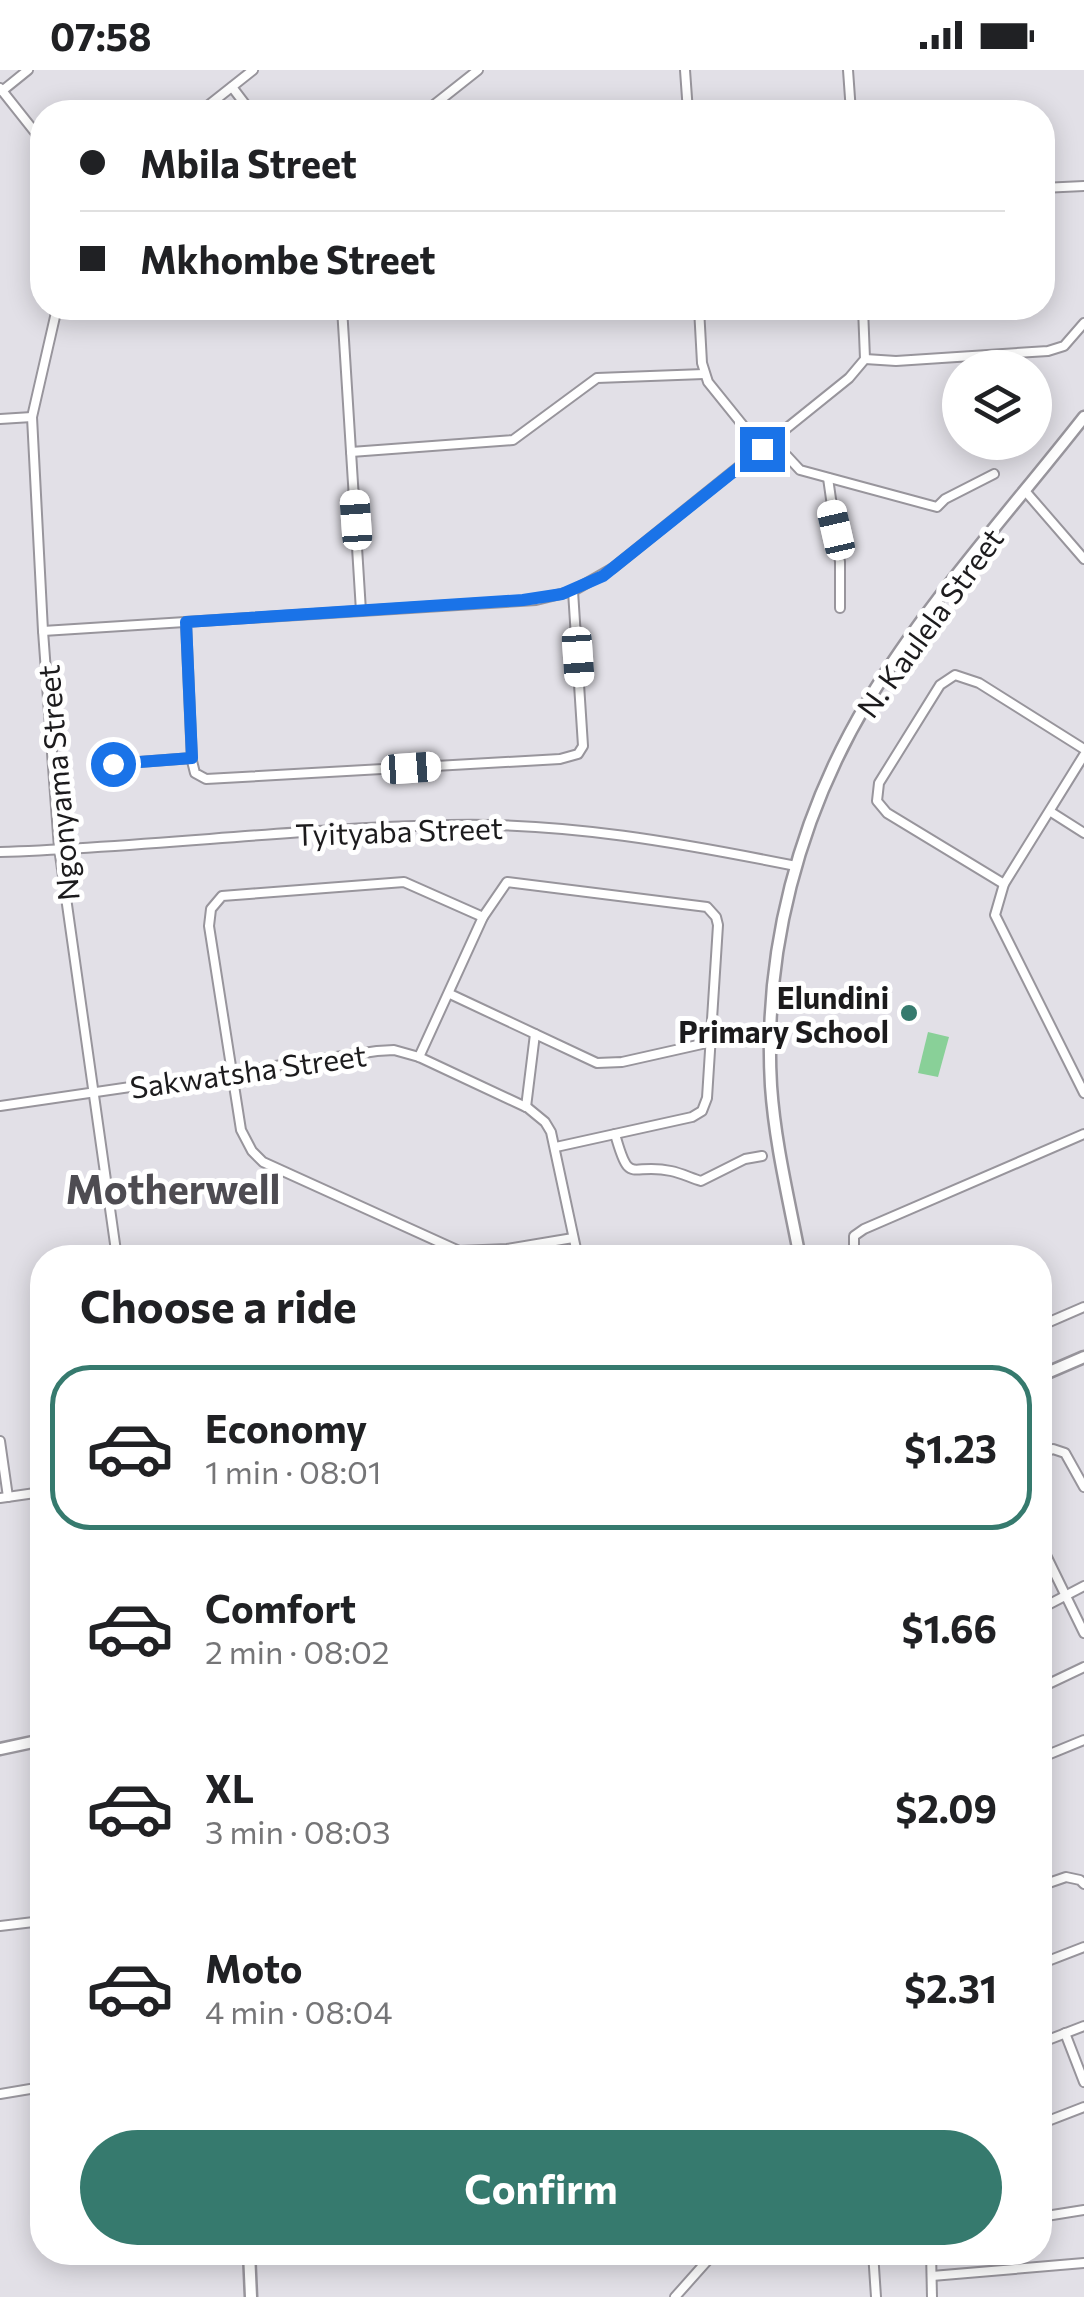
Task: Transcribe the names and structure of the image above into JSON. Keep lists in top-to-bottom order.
{
  "streets": {
    "street": [
      "N. Kaulela Street",
      "Ngonyama Street",
      "Tyityaba Street",
      "Sakwatsha Street"
    ]
  },
  "crossings": [
    ["N. Kaulela Street", "Tyityaba Street"],
    ["Ngonyama Street", "Tyityaba Street"],
    ["Ngonyama Street", "Sakwatsha Street"]
  ],
  "districts": ["Motherwell"],
  "places": ["Elundini Primary School"],
  "page": {
    "status": "07:58",
    "banner": ["Mbila Street", "Mkhombe Street"],
    "heading": "Choose a ride",
    "list": [
      {
        "name": "Economy",
        "note": "1 min · 08:01",
        "value": "$1.23"
      },
      {
        "name": "Comfort",
        "note": "2 min · 08:02",
        "value": "$1.66"
      },
      {
        "name": "XL",
        "note": "3 min · 08:03",
        "value": "$2.09"
      },
      {
        "name": "Moto",
        "note": "4 min · 08:04",
        "value": "$2.31"
      }
    ],
    "buttons": "Confirm"
  }
}
